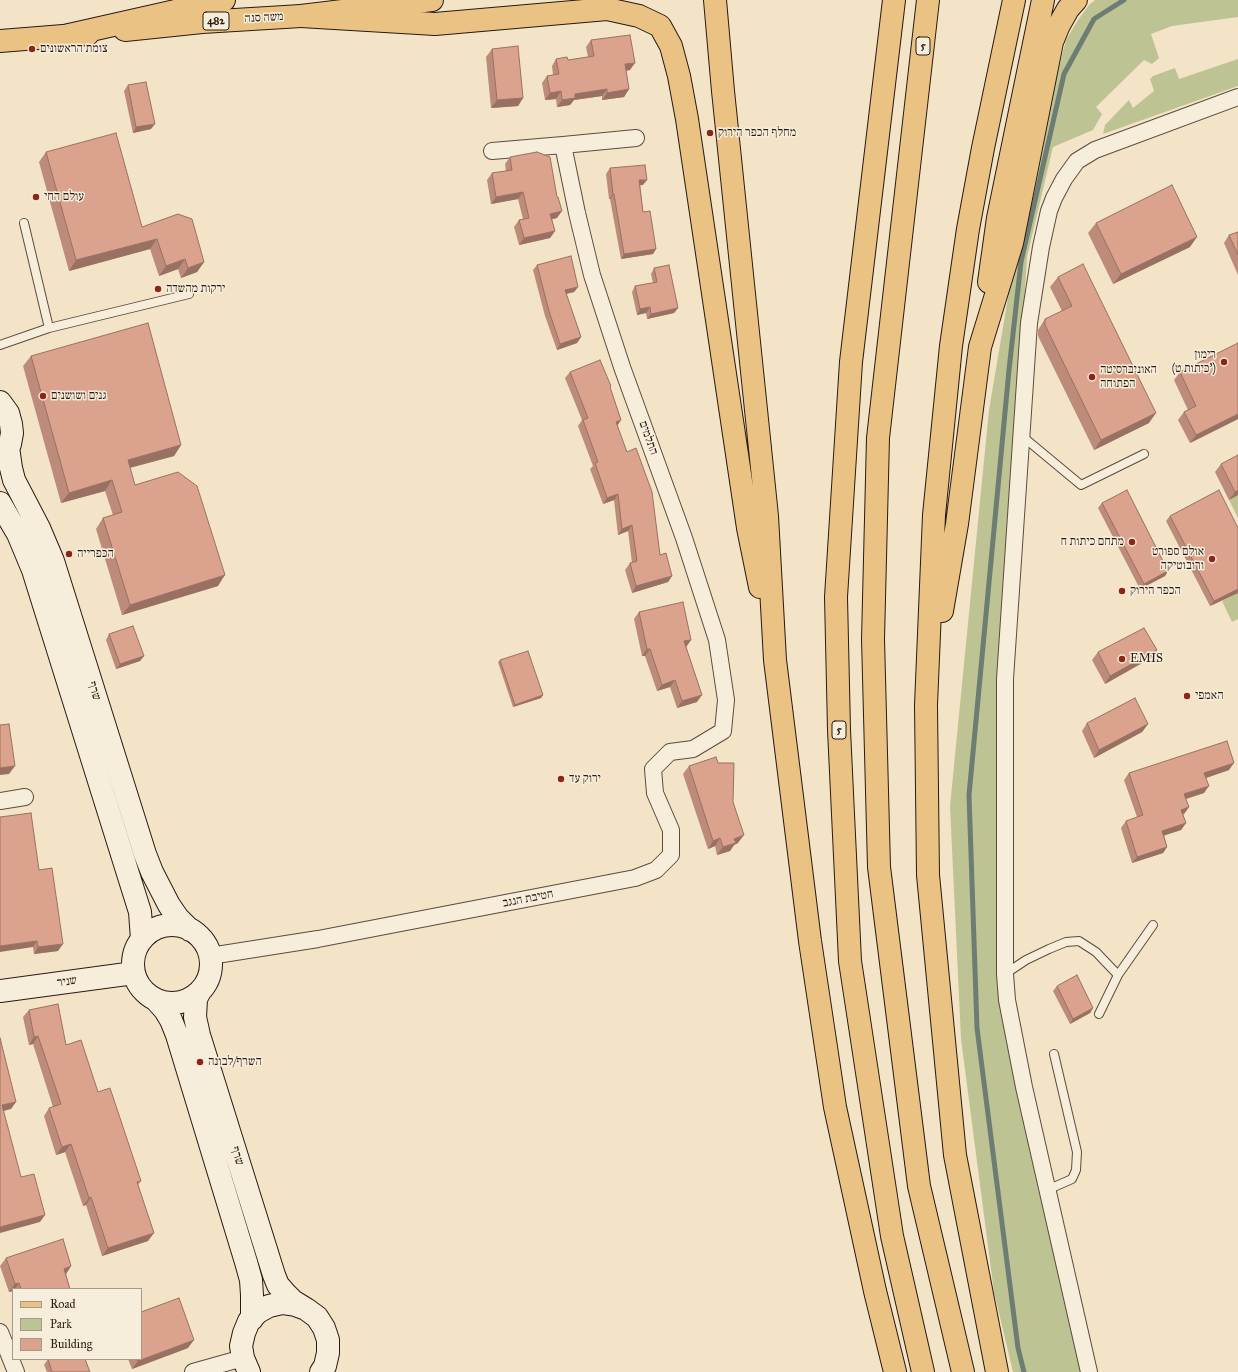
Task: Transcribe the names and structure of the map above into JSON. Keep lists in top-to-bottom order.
{
  "streets": {
    "main road": ["משה סנה", "482", "5"],
    "street": [
      "התלמים",
      "שרף",
      "חטיבת הנגב",
      "שניר"
    ]
  },
  "crossings": [
    ["התלמים", "חטיבת הנגב"],
    ["שרף", "חטיבת הנגב"],
    ["שרף", "שניר"],
    ["חטיבת הנגב", "שניר"]
  ],
  "places": [
    "צומת הראשונים",
    "מחלף הכפר הירוק",
    "עולם החי",
    "ירקות מהשדה",
    "רימון (כיתות ט')",
    "האוניברסיטה הפתוחה",
    "גנים ושושנים",
    "מתחם כיתות ח",
    "הכפרייה",
    "אולם ספורט ורובוטיקה",
    "הכפר הירוק",
    "EMIS",
    "האמפי",
    "ירוק עד",
    "השרף/לבונה"
  ],
  "legend": ["Road", "Park", "Building"]
}
